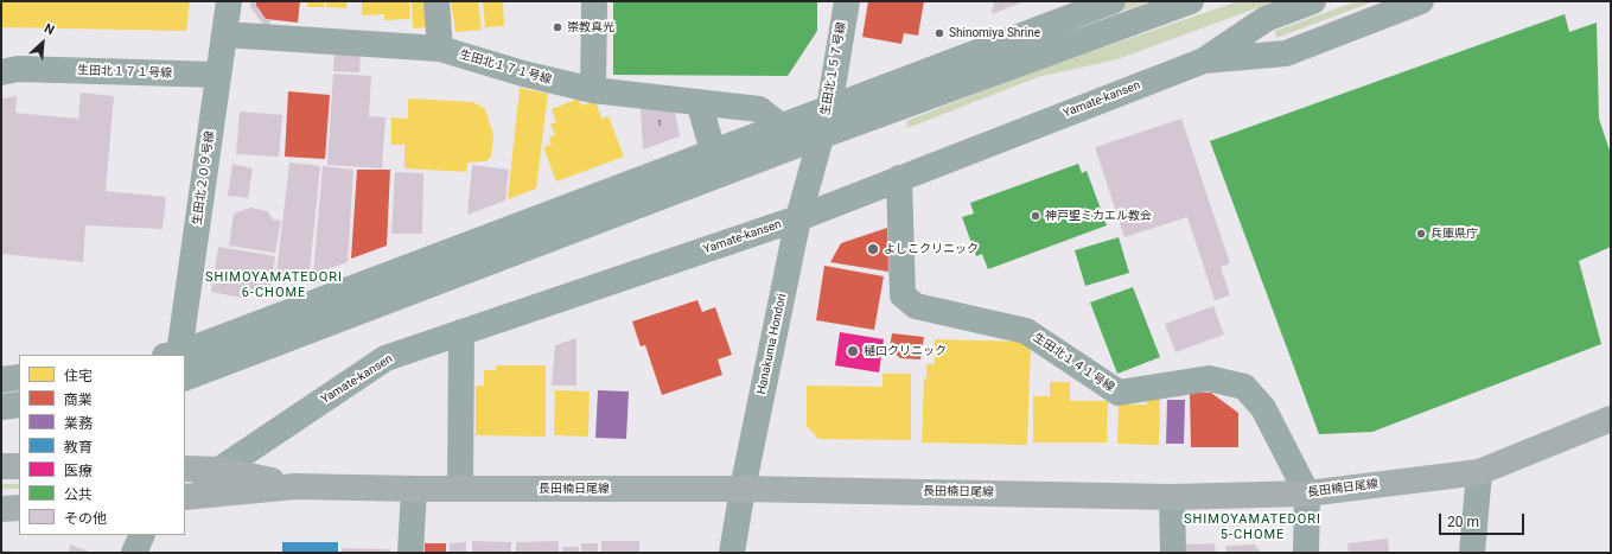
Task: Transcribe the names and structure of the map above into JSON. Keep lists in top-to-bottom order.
{
  "streets": {
    "main road": ["長田楠日尾線"],
    "street": [
      "生田北１７１号線",
      "生田北１５７号線",
      "Yamate-kansen",
      "生田北２０９号線",
      "Hanakuma Hondori",
      "生田北１４１号線"
    ]
  },
  "crossings": [
    ["生田北１７１号線", "生田北２０９号線"],
    ["生田北１５７号線", "Hanakuma Hondori"],
    ["Yamate-kansen", "Hanakuma Hondori"],
    ["Yamate-kansen", "生田北１４１号線"],
    ["Yamate-kansen", "長田楠日尾線"],
    ["Hanakuma Hondori", "長田楠日尾線"],
    ["生田北１４１号線", "長田楠日尾線"]
  ],
  "districts": ["SHIMOYAMATEDORI 6-CHOME", "SHIMOYAMATEDORI 5-CHOME"],
  "places": [
    "崇教真光",
    "Shinomiya Shrine",
    "神戸聖ミカエル教会",
    "兵庫県庁",
    "よしこクリニック",
    "樋口クリニック"
  ],
  "house_numbers": ["1"],
  "legend": [
    "住宅",
    "商業",
    "業務",
    "教育",
    "医療",
    "公共",
    "その他"
  ],
  "scale_bar": "20 m",
  "north": "top right"
}
